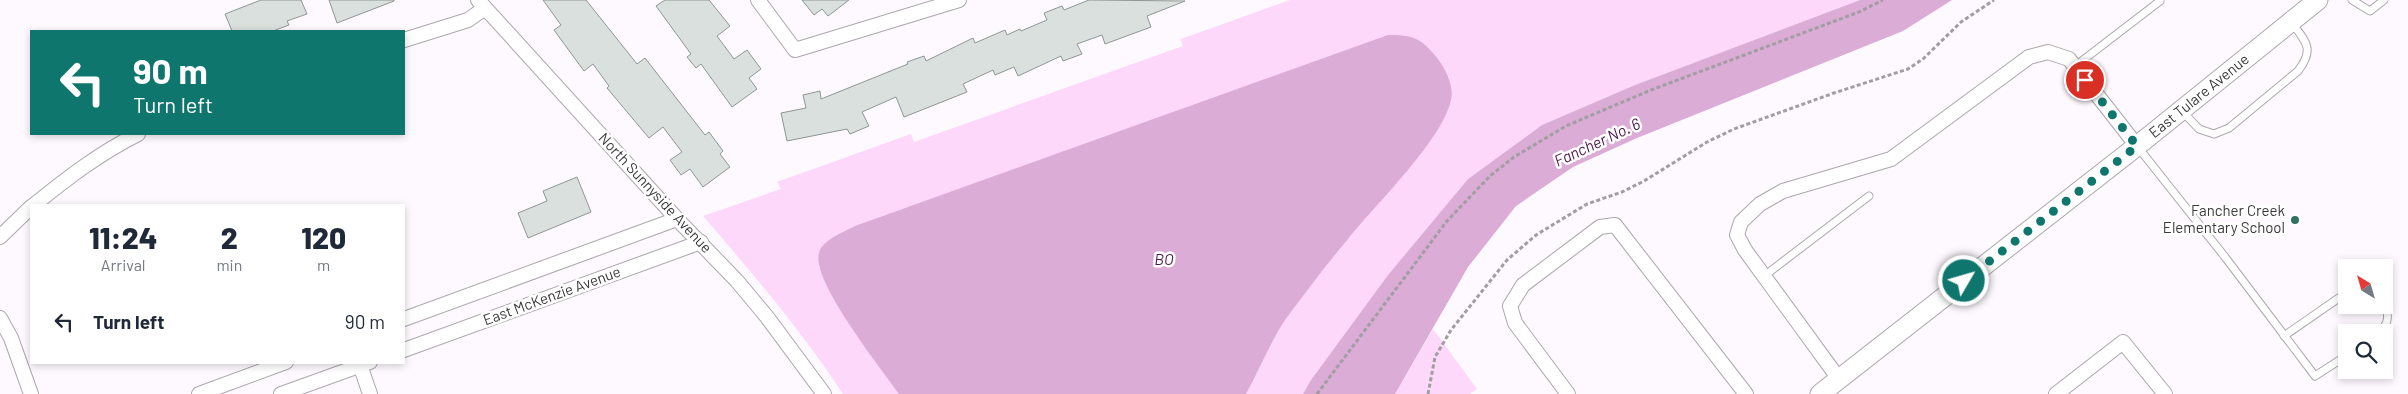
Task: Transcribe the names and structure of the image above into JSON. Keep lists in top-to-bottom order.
{
  "streets": {
    "street": ["East Tulare Avenue", "North Sunnyside Avenue", "East McKenzie Avenue"]
  },
  "crossings": [
    ["North Sunnyside Avenue", "East McKenzie Avenue"]
  ],
  "water": ["Fancher No. 6", "BO"],
  "places": ["Fancher Creek Elementary School"],
  "north": "top left",
  "page": {
    "turn": ["90 m", "Turn left"],
    "eta": [
      "11:24",
      "Arrival",
      "2",
      "min",
      "120",
      "m"
    ],
    "list": [
      {
        "name": "Turn left",
        "value": "90 m"
      }
    ]
  }
}
